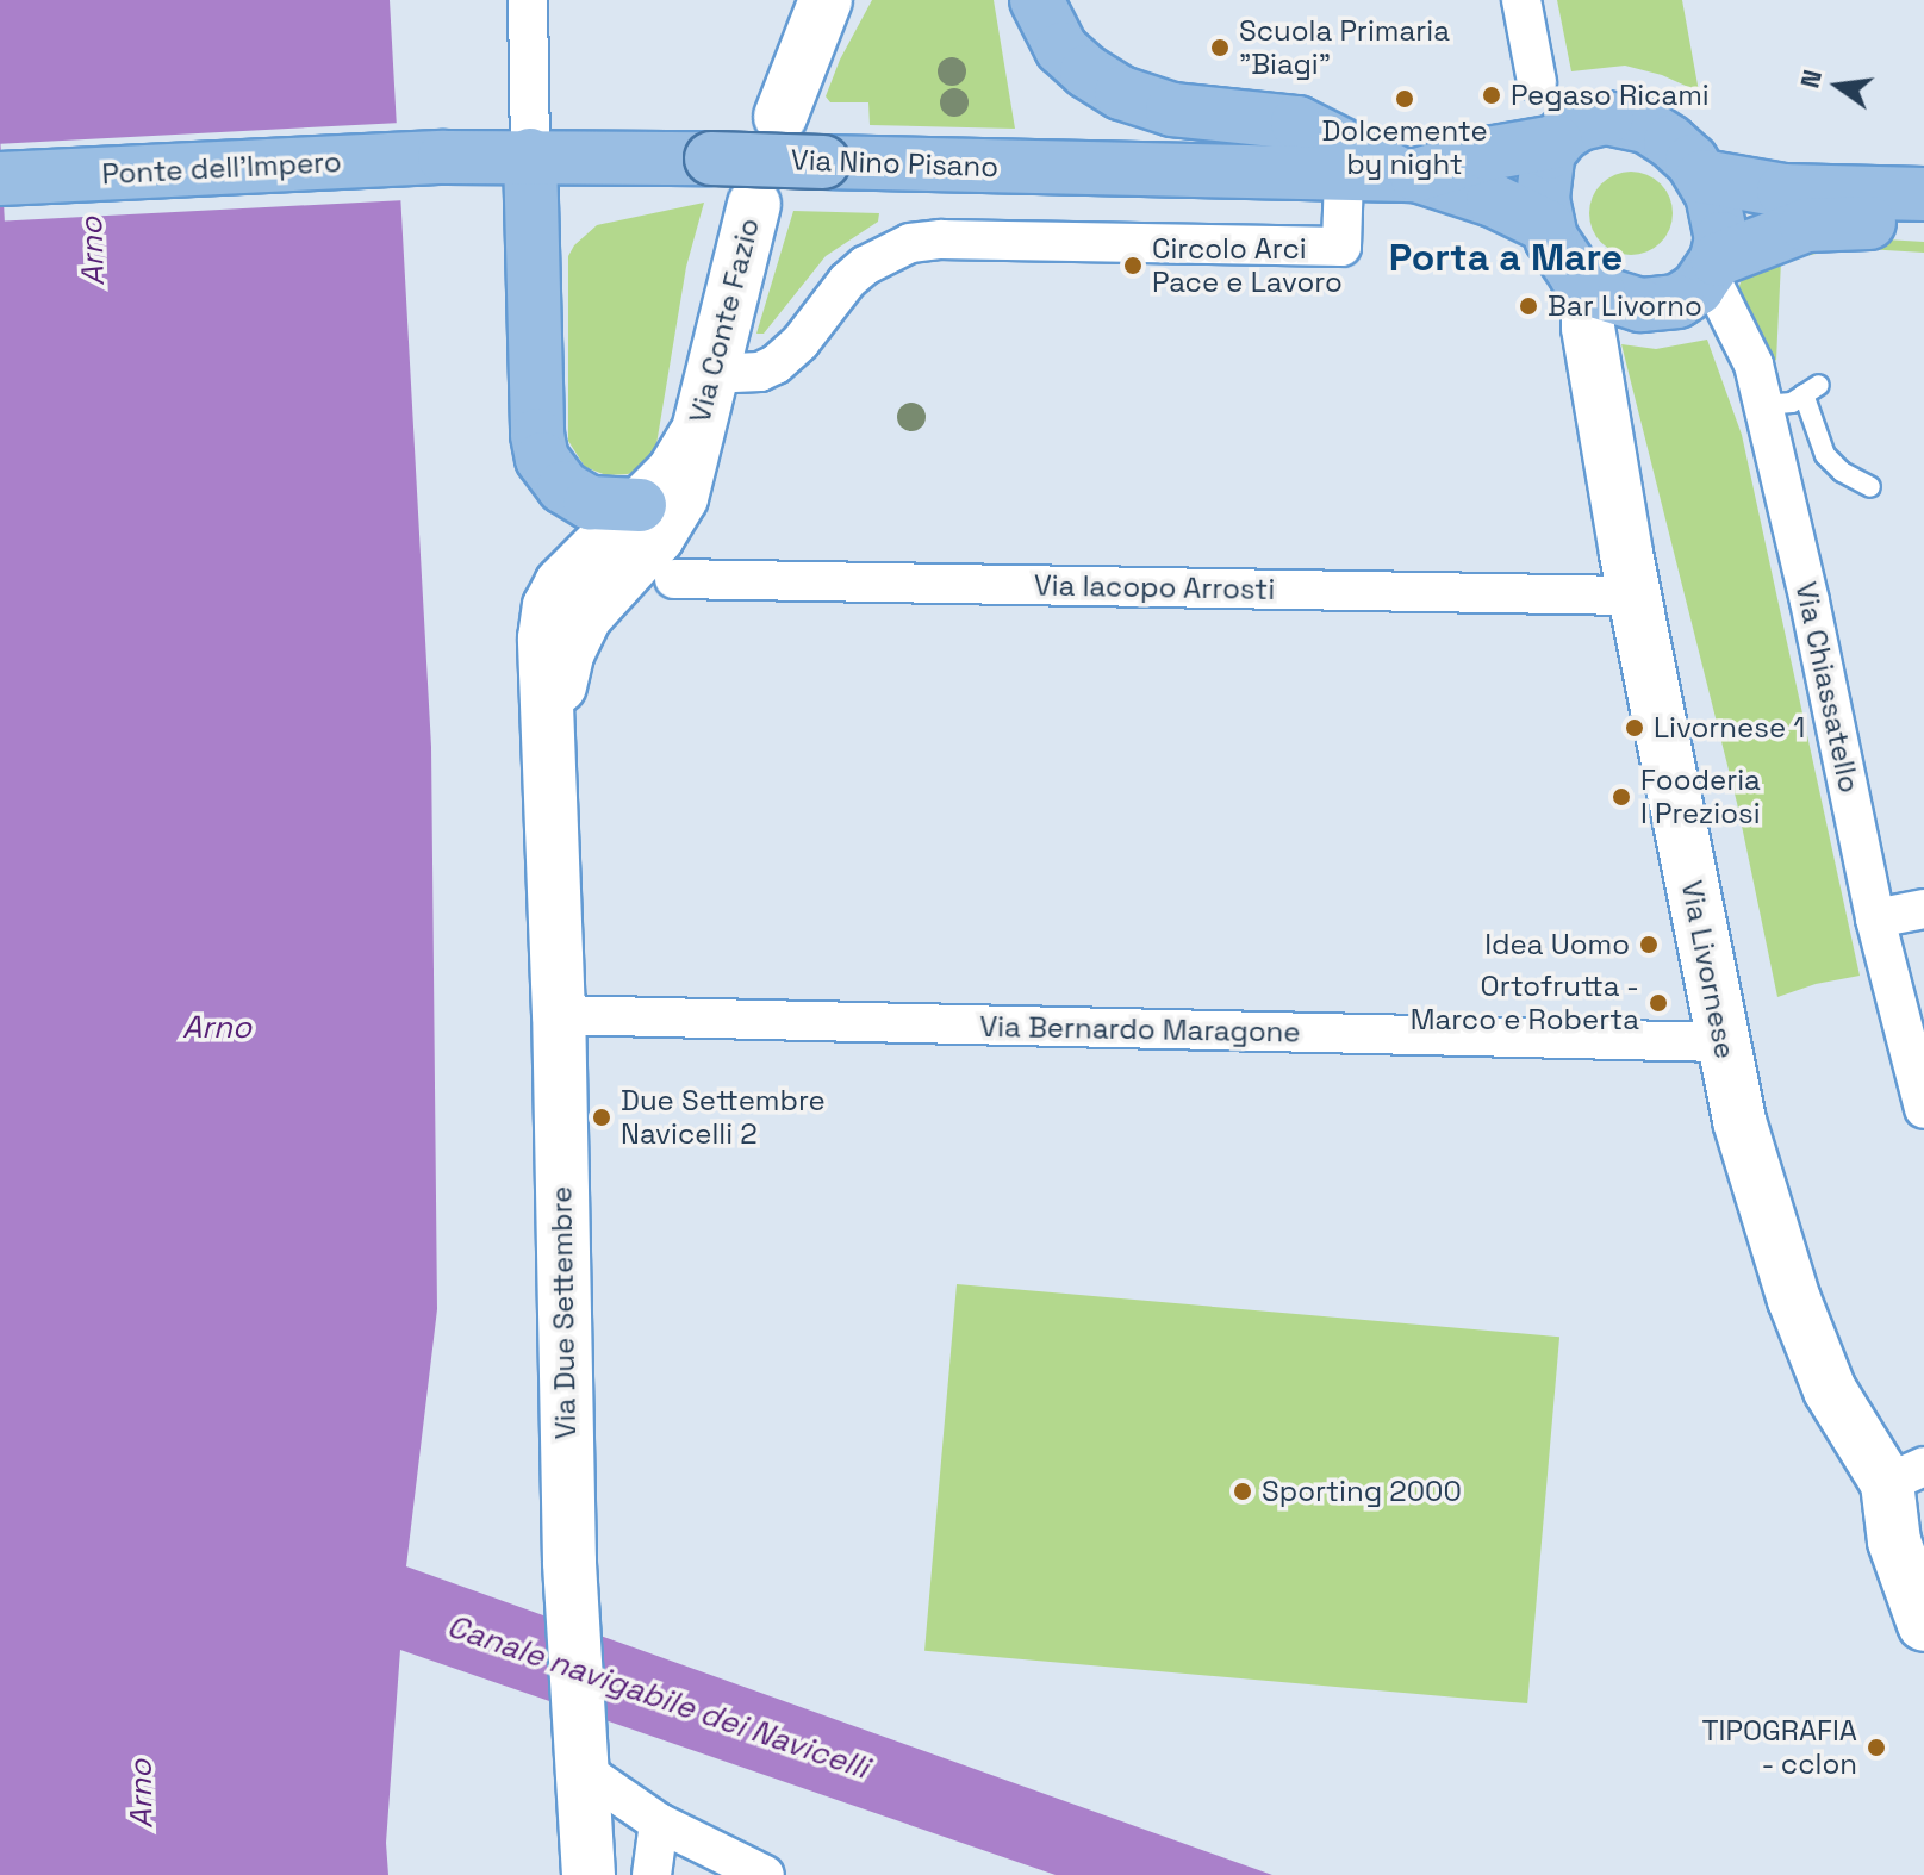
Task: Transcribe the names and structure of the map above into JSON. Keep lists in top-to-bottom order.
{
  "streets": {
    "main road": [
      "Via Nino Pisano",
      "Ponte dell'Impero",
      "Via Conte Fazio",
      "Via Livornese",
      "Via Due Settembre"
    ],
    "street": ["Via Iacopo Arrosti", "Via Chiassatello", "Via Bernardo Maragone"]
  },
  "crossings": [
    ["Via Nino Pisano", "Ponte dell'Impero"],
    ["Via Nino Pisano", "Via Chiassatello"],
    ["Via Nino Pisano", "Via Livornese"],
    ["Via Conte Fazio", "Via Due Settembre"],
    ["Via Iacopo Arrosti", "Via Livornese"],
    ["Via Chiassatello", "Via Livornese"],
    ["Via Livornese", "Via Bernardo Maragone"],
    ["Via Bernardo Maragone", "Via Due Settembre"]
  ],
  "districts": ["Porta a Mare"],
  "water": ["Arno", "Canale navigabile dei Navicelli"],
  "places": [
    "Scuola Primaria \"Biagi\"",
    "Pegaso Ricami",
    "Dolcemente by night",
    "Circolo Arci Pace e Lavoro",
    "Bar Livorno",
    "Livornese 1",
    "Fooderia I Preziosi",
    "Idea Uomo",
    "Ortofrutta - Marco e Roberta",
    "Due Settembre Navicelli 2",
    "Sporting 2000",
    "TIPOGRAFIA - cclon"
  ],
  "north": "left"
}
